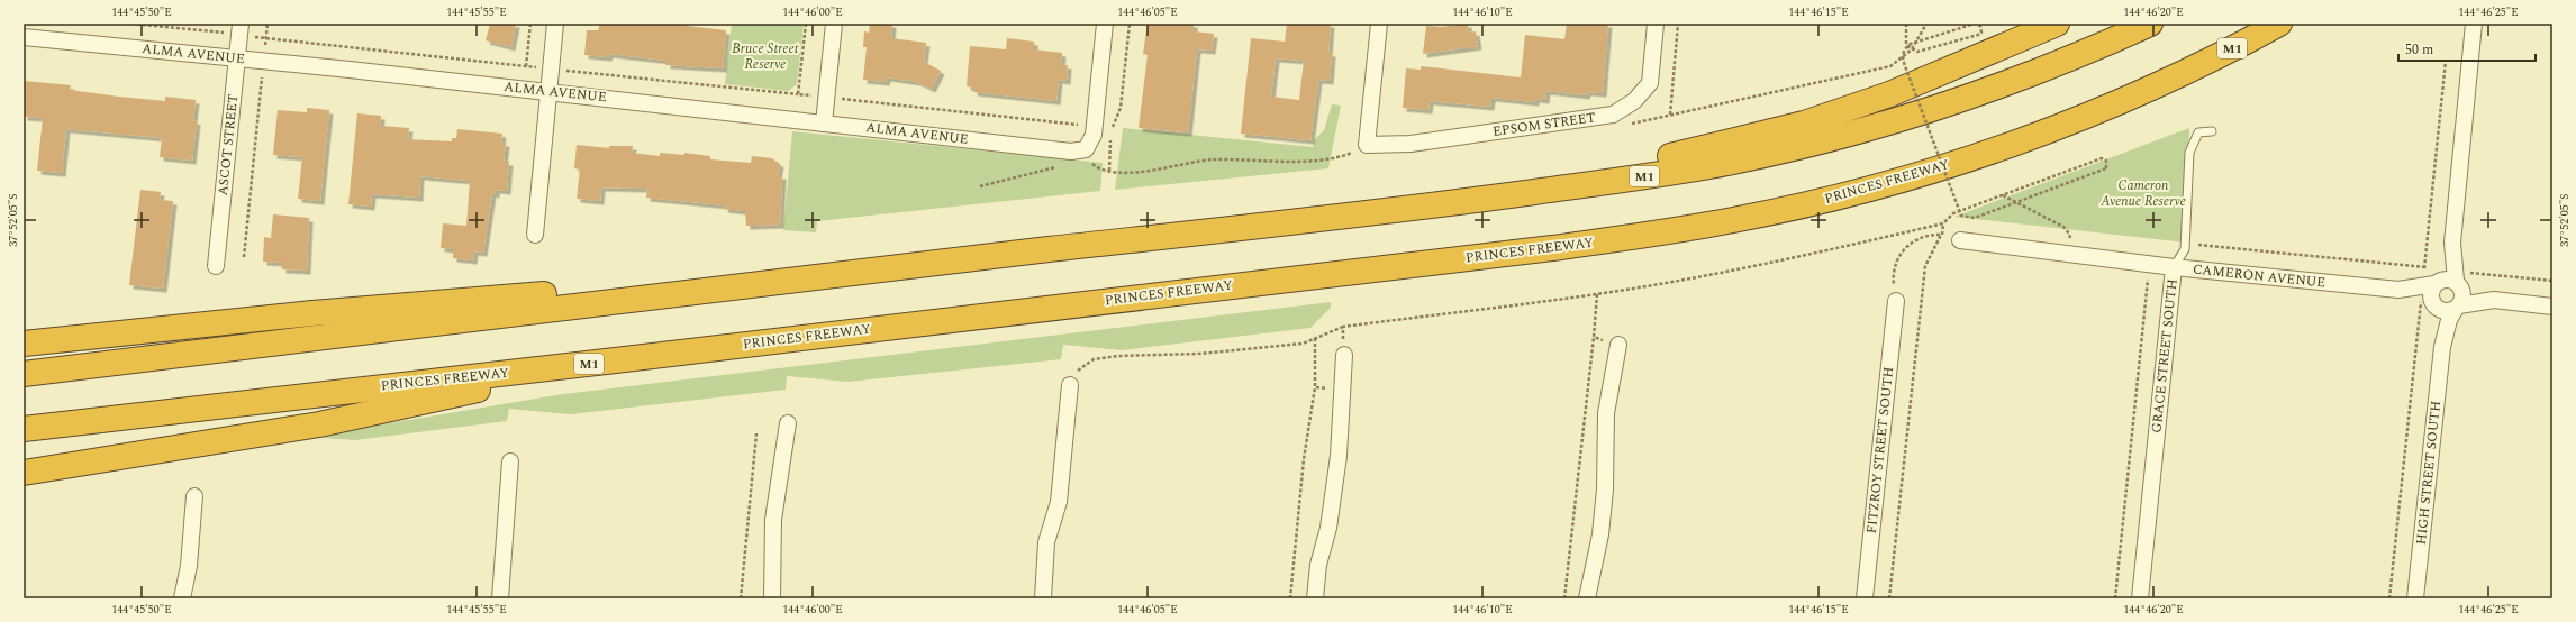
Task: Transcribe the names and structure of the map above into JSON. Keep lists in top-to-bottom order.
{
  "streets": {
    "highway": ["M1", "PRINCES FREEWAY"],
    "street": [
      "ALMA AVENUE",
      "EPSOM STREET",
      "ASCOT STREET",
      "CAMERON AVENUE",
      "GRACE STREET SOUTH",
      "FITZROY STREET SOUTH",
      "HIGH STREET SOUTH"
    ]
  },
  "crossings": [
    ["ALMA AVENUE", "ASCOT STREET"],
    ["CAMERON AVENUE", "GRACE STREET SOUTH"],
    ["CAMERON AVENUE", "HIGH STREET SOUTH"]
  ],
  "parks": ["Bruce Street Reserve", "Cameron Avenue Reserve"],
  "scale_bar": "50 m",
  "coordinates": [
    "144°45'50\"E",
    "144°45'55\"E",
    "144°46'00\"E",
    "144°46'05\"E",
    "144°46'10\"E",
    "144°46'15\"E",
    "144°46'20\"E",
    "144°46'25\"E",
    "37°52'05\"S"
  ]
}
